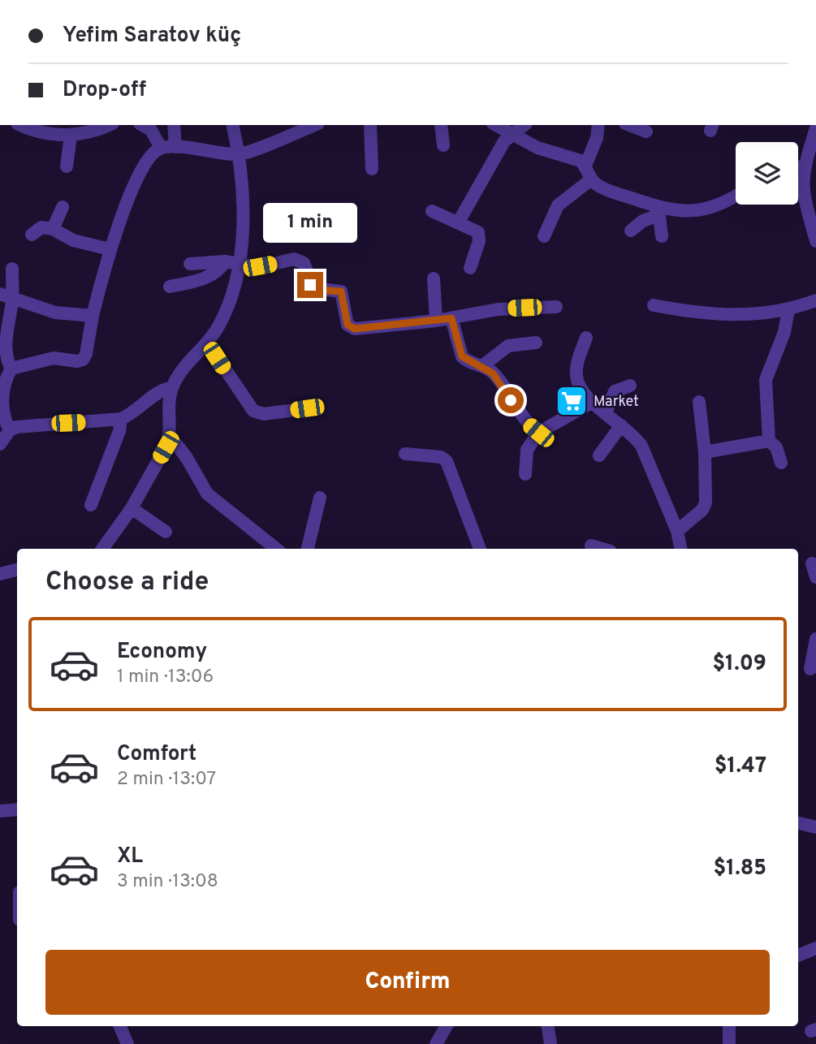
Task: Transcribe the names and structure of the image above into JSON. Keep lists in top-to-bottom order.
{
  "places": {
    "supermarket": ["Market"]
  },
  "page": {
    "banner": ["Yefim Saratov küç", "Drop-off"],
    "bubble": "1 min",
    "heading": "Choose a ride",
    "list": [
      {
        "name": "Economy",
        "note": "1 min · 13:06",
        "value": "$1.09"
      },
      {
        "name": "Comfort",
        "note": "2 min · 13:07",
        "value": "$1.47"
      },
      {
        "name": "XL",
        "note": "3 min · 13:08",
        "value": "$1.85"
      }
    ],
    "buttons": "Confirm"
  }
}
